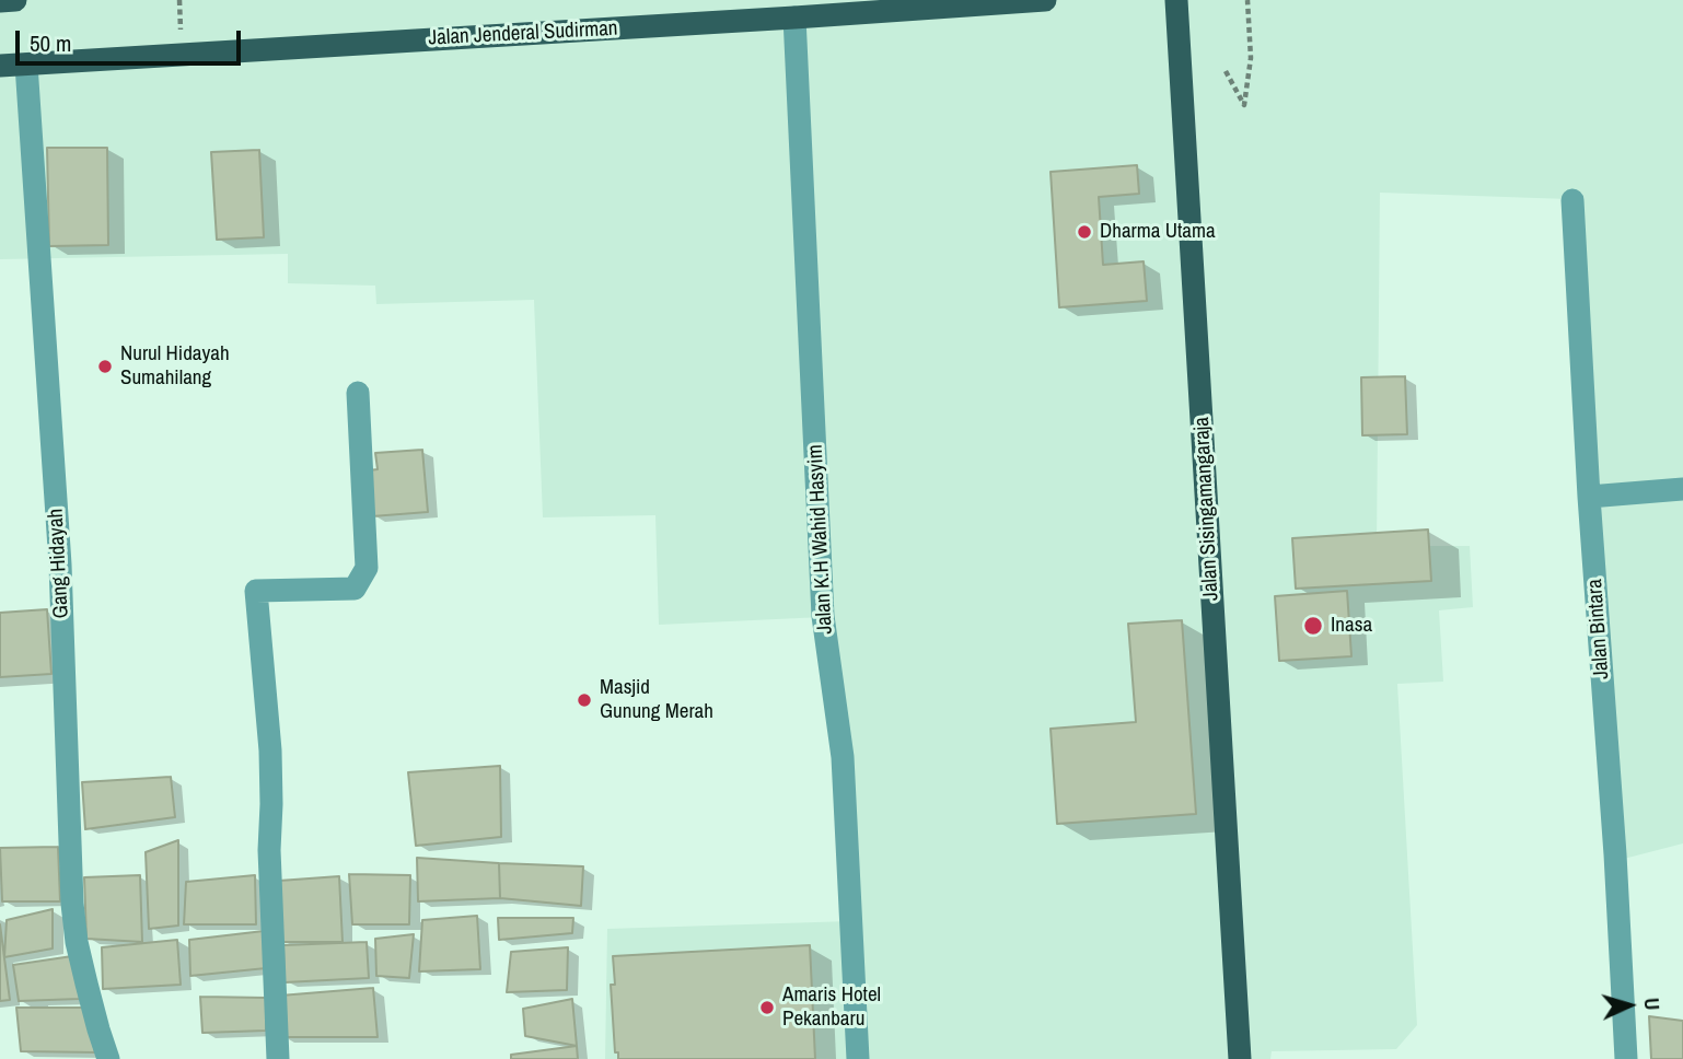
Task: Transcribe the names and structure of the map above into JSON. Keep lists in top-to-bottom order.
{
  "streets": {
    "main road": ["Jalan Jenderal Sudirman", "Jalan Sisingamangaraja"],
    "street": ["Jalan K.H Wahid Hasyim", "Gang Hidayah", "Jalan Bintara"]
  },
  "crossings": [
    ["Jalan Jenderal Sudirman", "Jalan K.H Wahid Hasyim"],
    ["Jalan Jenderal Sudirman", "Gang Hidayah"]
  ],
  "places": [
    "Dharma Utama",
    "Nurul Hidayah Sumahilang",
    "Inasa",
    "Masjid Gunung Merah",
    "Amaris Hotel Pekanbaru"
  ],
  "scale_bar": "50 m",
  "north": "right"
}
